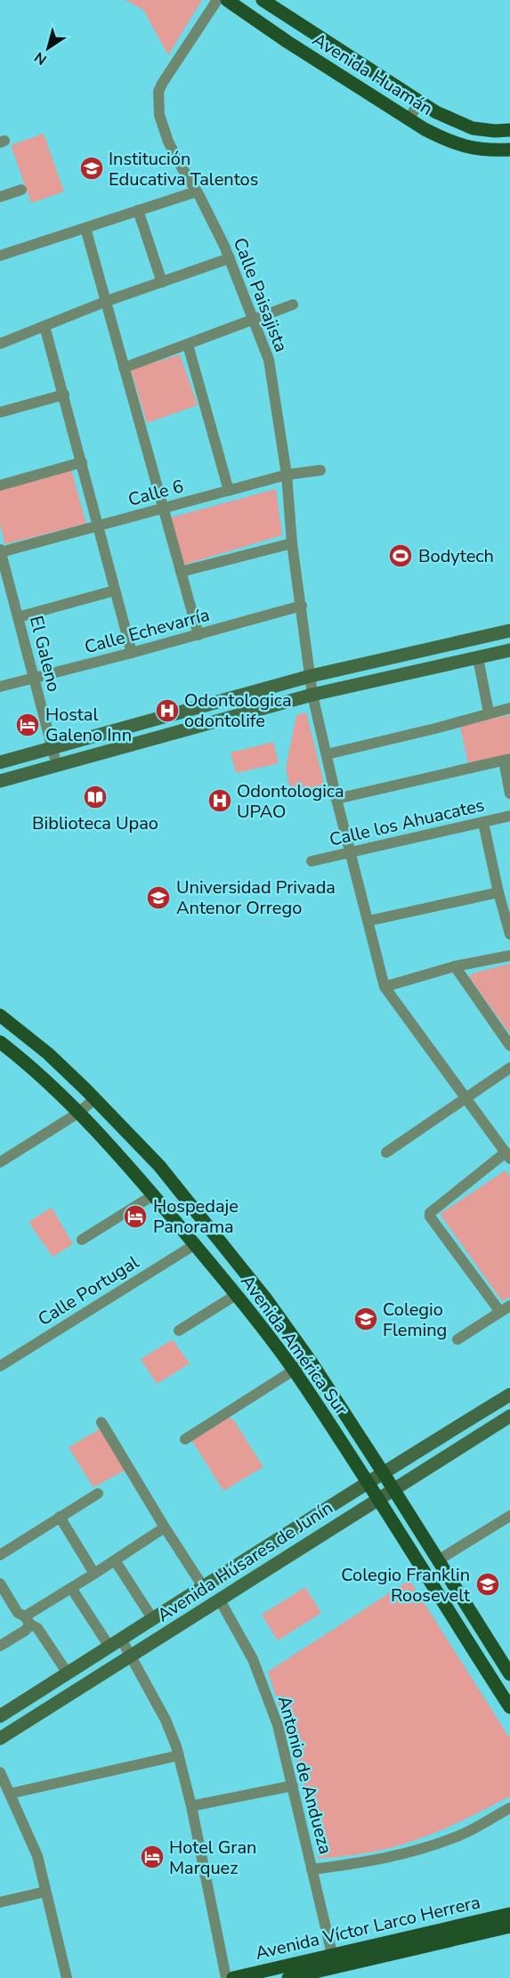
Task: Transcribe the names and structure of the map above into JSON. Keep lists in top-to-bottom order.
{
  "streets": {
    "main road": ["Avenida Huamán", "Avenida América Sur", "Avenida Víctor Larco Herrera"],
    "street": [
      "Calle Paisajista",
      "Calle 6",
      "Calle Echevarría",
      "El Galeno",
      "Calle los Ahuacates",
      "Calle Portugal",
      "Avenida Húsares de Junín",
      "Antonio de Andueza"
    ]
  },
  "crossings": [
    ["Calle Paisajista", "Calle 6"],
    ["Calle Paisajista", "Calle Echevarría"],
    ["Calle Paisajista", "Calle los Ahuacates"],
    ["Calle 6", "El Galeno"],
    ["Calle Echevarría", "El Galeno"],
    ["Calle Portugal", "Avenida América Sur"],
    ["Avenida América Sur", "Avenida Húsares de Junín"],
    ["Avenida Húsares de Junín", "Antonio de Andueza"],
    ["Antonio de Andueza", "Avenida Víctor Larco Herrera"]
  ],
  "places": {
    "school or university": [
      "Institución Educativa Talentos",
      "Universidad Privada Antenor Orrego",
      "Colegio Fleming",
      "Colegio Franklin Roosevelt"
    ],
    "sports": ["Bodytech"],
    "hospital": ["Odontologica odontolife", "Odontologica UPAO"],
    "hotel": ["Hostal Galeno Inn", "Hospedaje Panorama", "Hotel Gran Marquez"],
    "library": ["Biblioteca Upao"]
  },
  "north": "bottom left"
}
